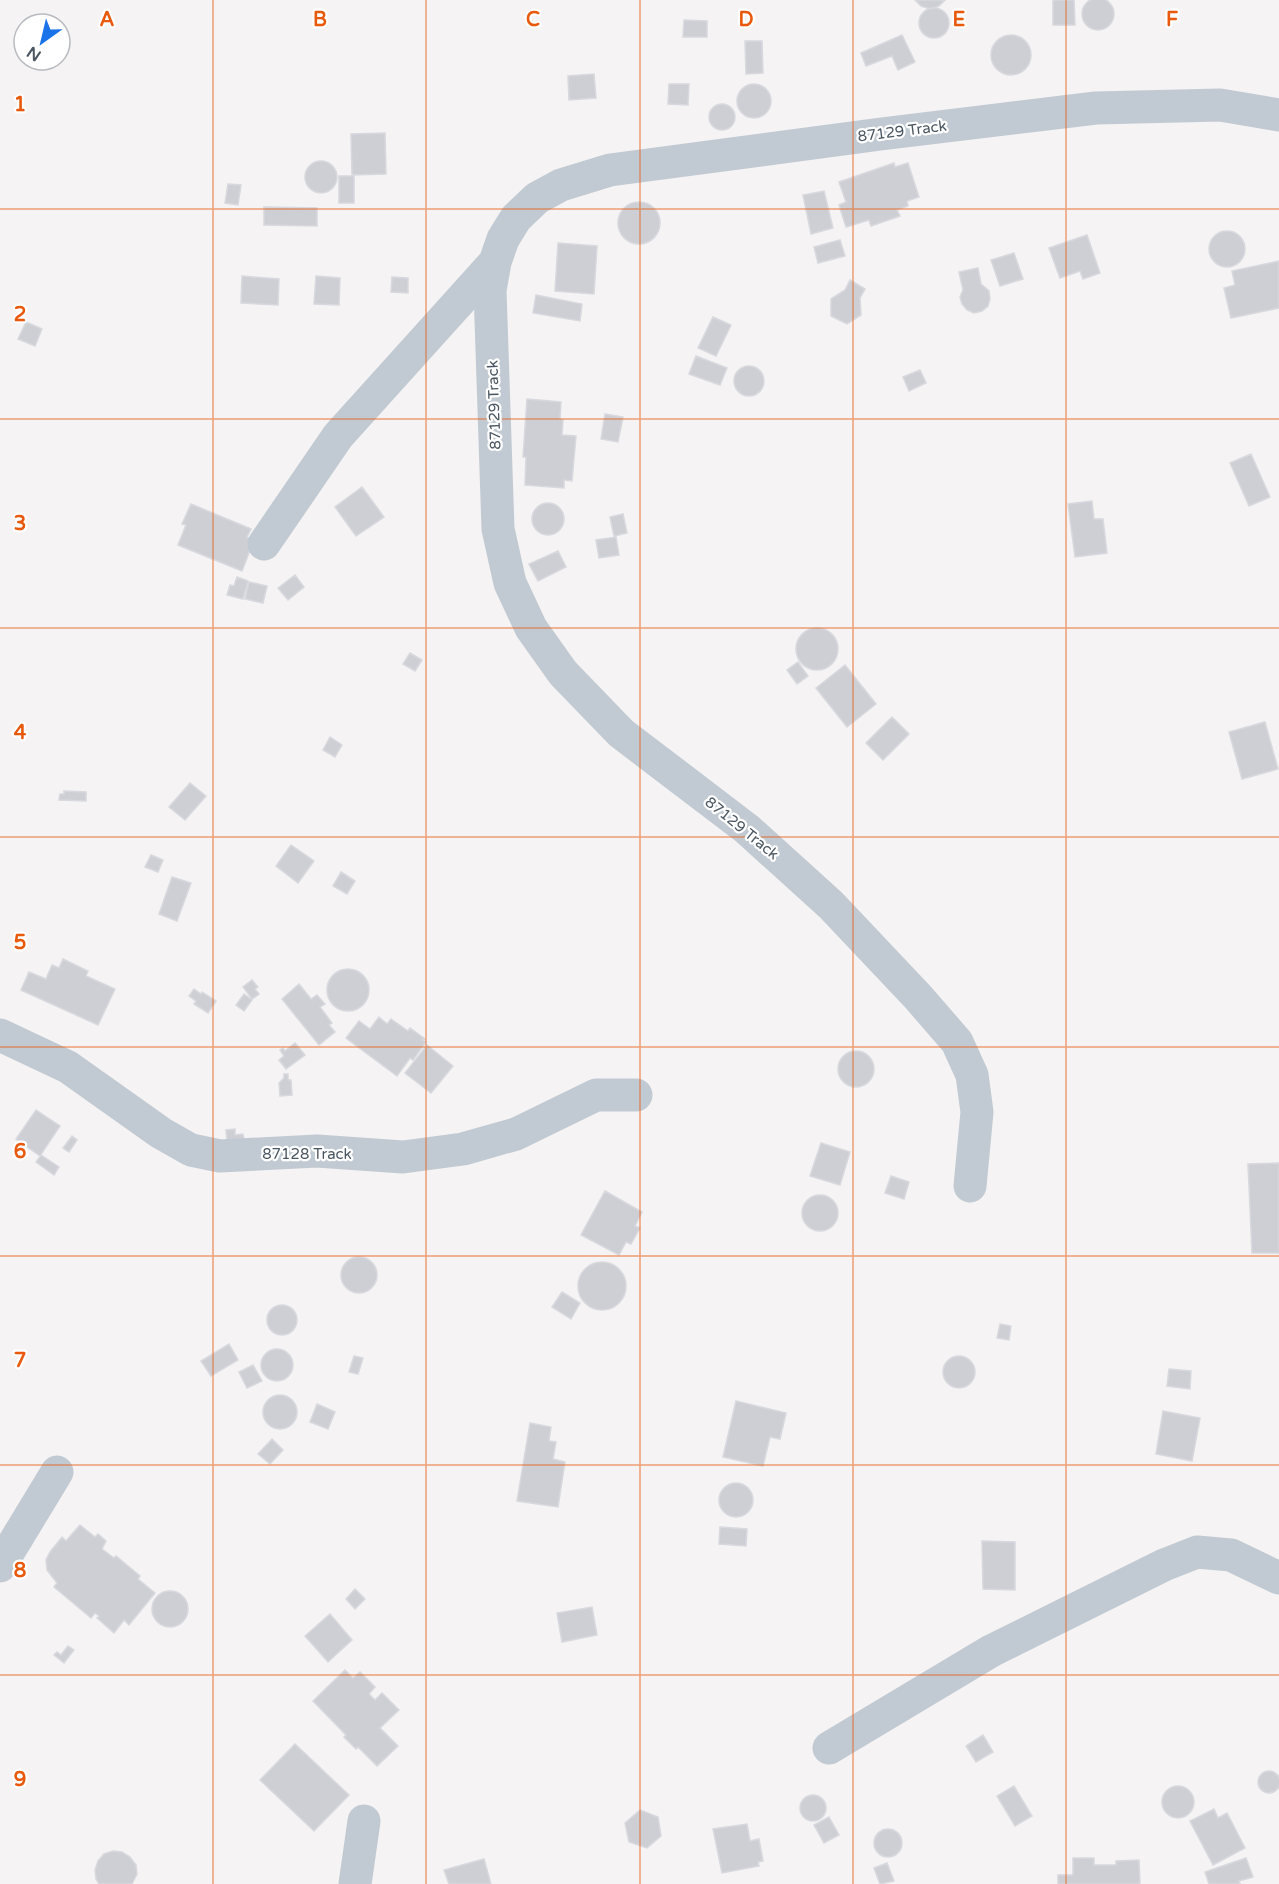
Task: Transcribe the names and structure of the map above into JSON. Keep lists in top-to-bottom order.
{
  "streets": {
    "street": ["87129 Track", "87128 Track"]
  },
  "north": "bottom left",
  "grid": {
    "columns": [
      "A",
      "B",
      "C",
      "D",
      "E",
      "F"
    ],
    "rows": [
      "1",
      "2",
      "3",
      "4",
      "5",
      "6",
      "7",
      "8",
      "9"
    ]
  }
}
